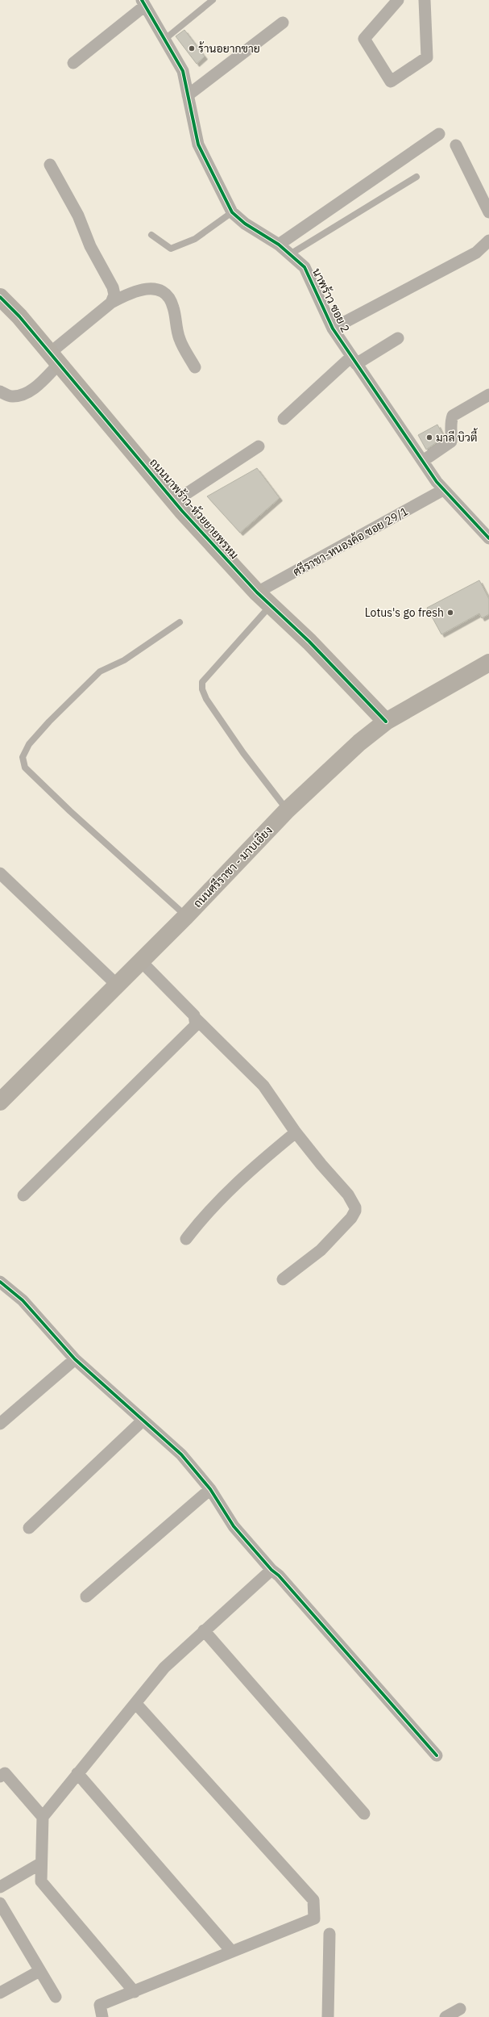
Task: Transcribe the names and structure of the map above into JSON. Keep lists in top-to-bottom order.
{
  "streets": {
    "main road": ["ถนนนาพร้าว-ห้วยยายพรหม", "ถนนศรีราชา - มาบเอียง"],
    "street": ["นาพร้าว ซอย 2", "ศรีราชา-หนองค้อ ซอย 29/1"]
  },
  "crossings": [
    ["นาพร้าว ซอย 2", "ศรีราชา-หนองค้อ ซอย 29/1"],
    ["ถนนนาพร้าว-ห้วยยายพรหม", "ศรีราชา-หนองค้อ ซอย 29/1"],
    ["ถนนนาพร้าว-ห้วยยายพรหม", "ถนนศรีราชา - มาบเอียง"]
  ],
  "places": ["ร้านอยากขาย", "มาลี บิวตี้", "Lotus's go fresh"]
}
